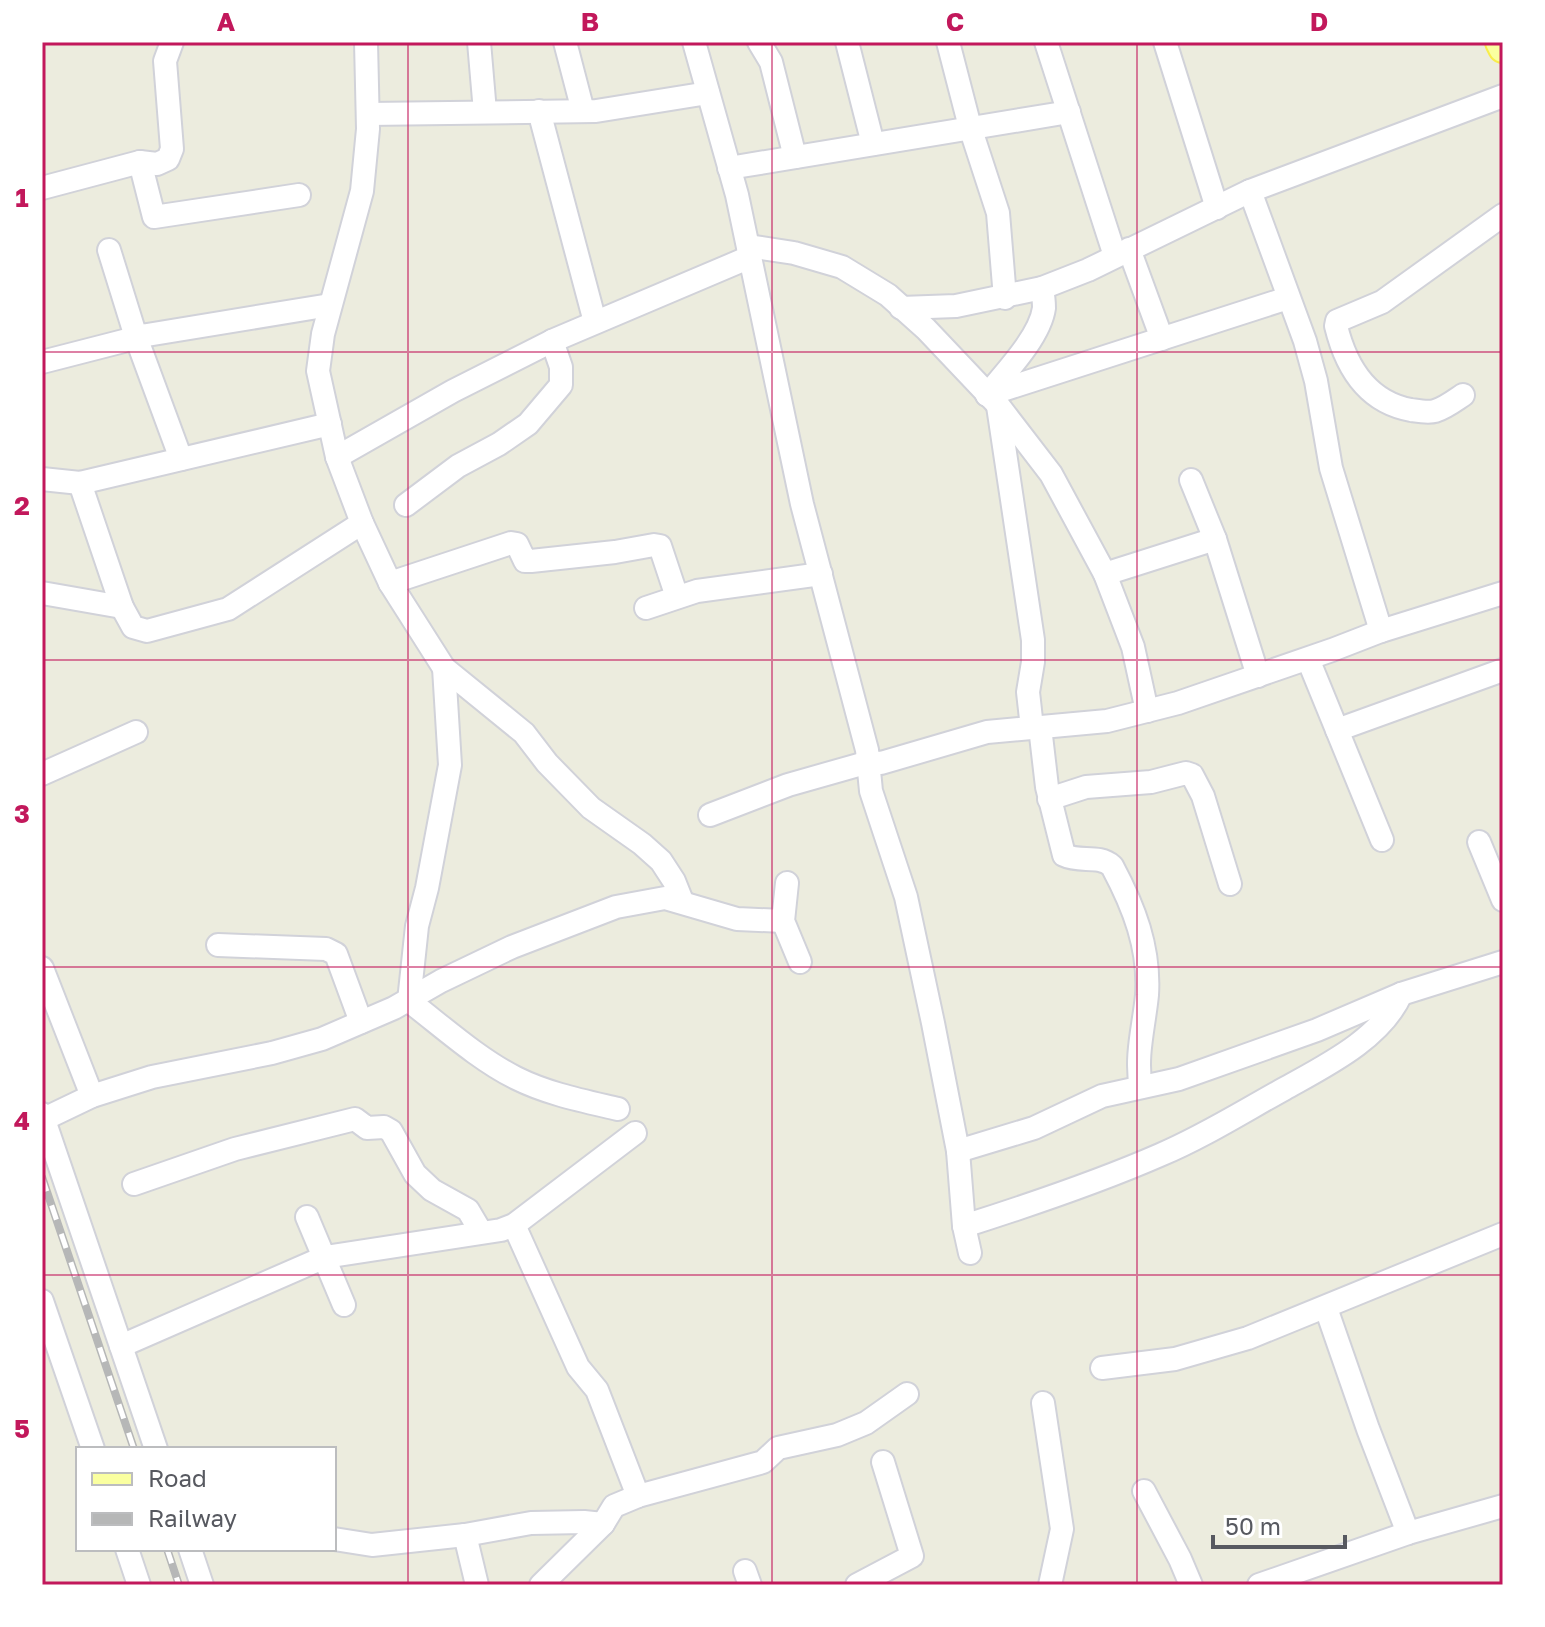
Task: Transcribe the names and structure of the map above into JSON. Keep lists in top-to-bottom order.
{
  "legend": ["Road", "Railway"],
  "scale_bar": "50 m",
  "grid": {
    "columns": [
      "A",
      "B",
      "C",
      "D"
    ],
    "rows": [
      "1",
      "2",
      "3",
      "4",
      "5"
    ]
  }
}
